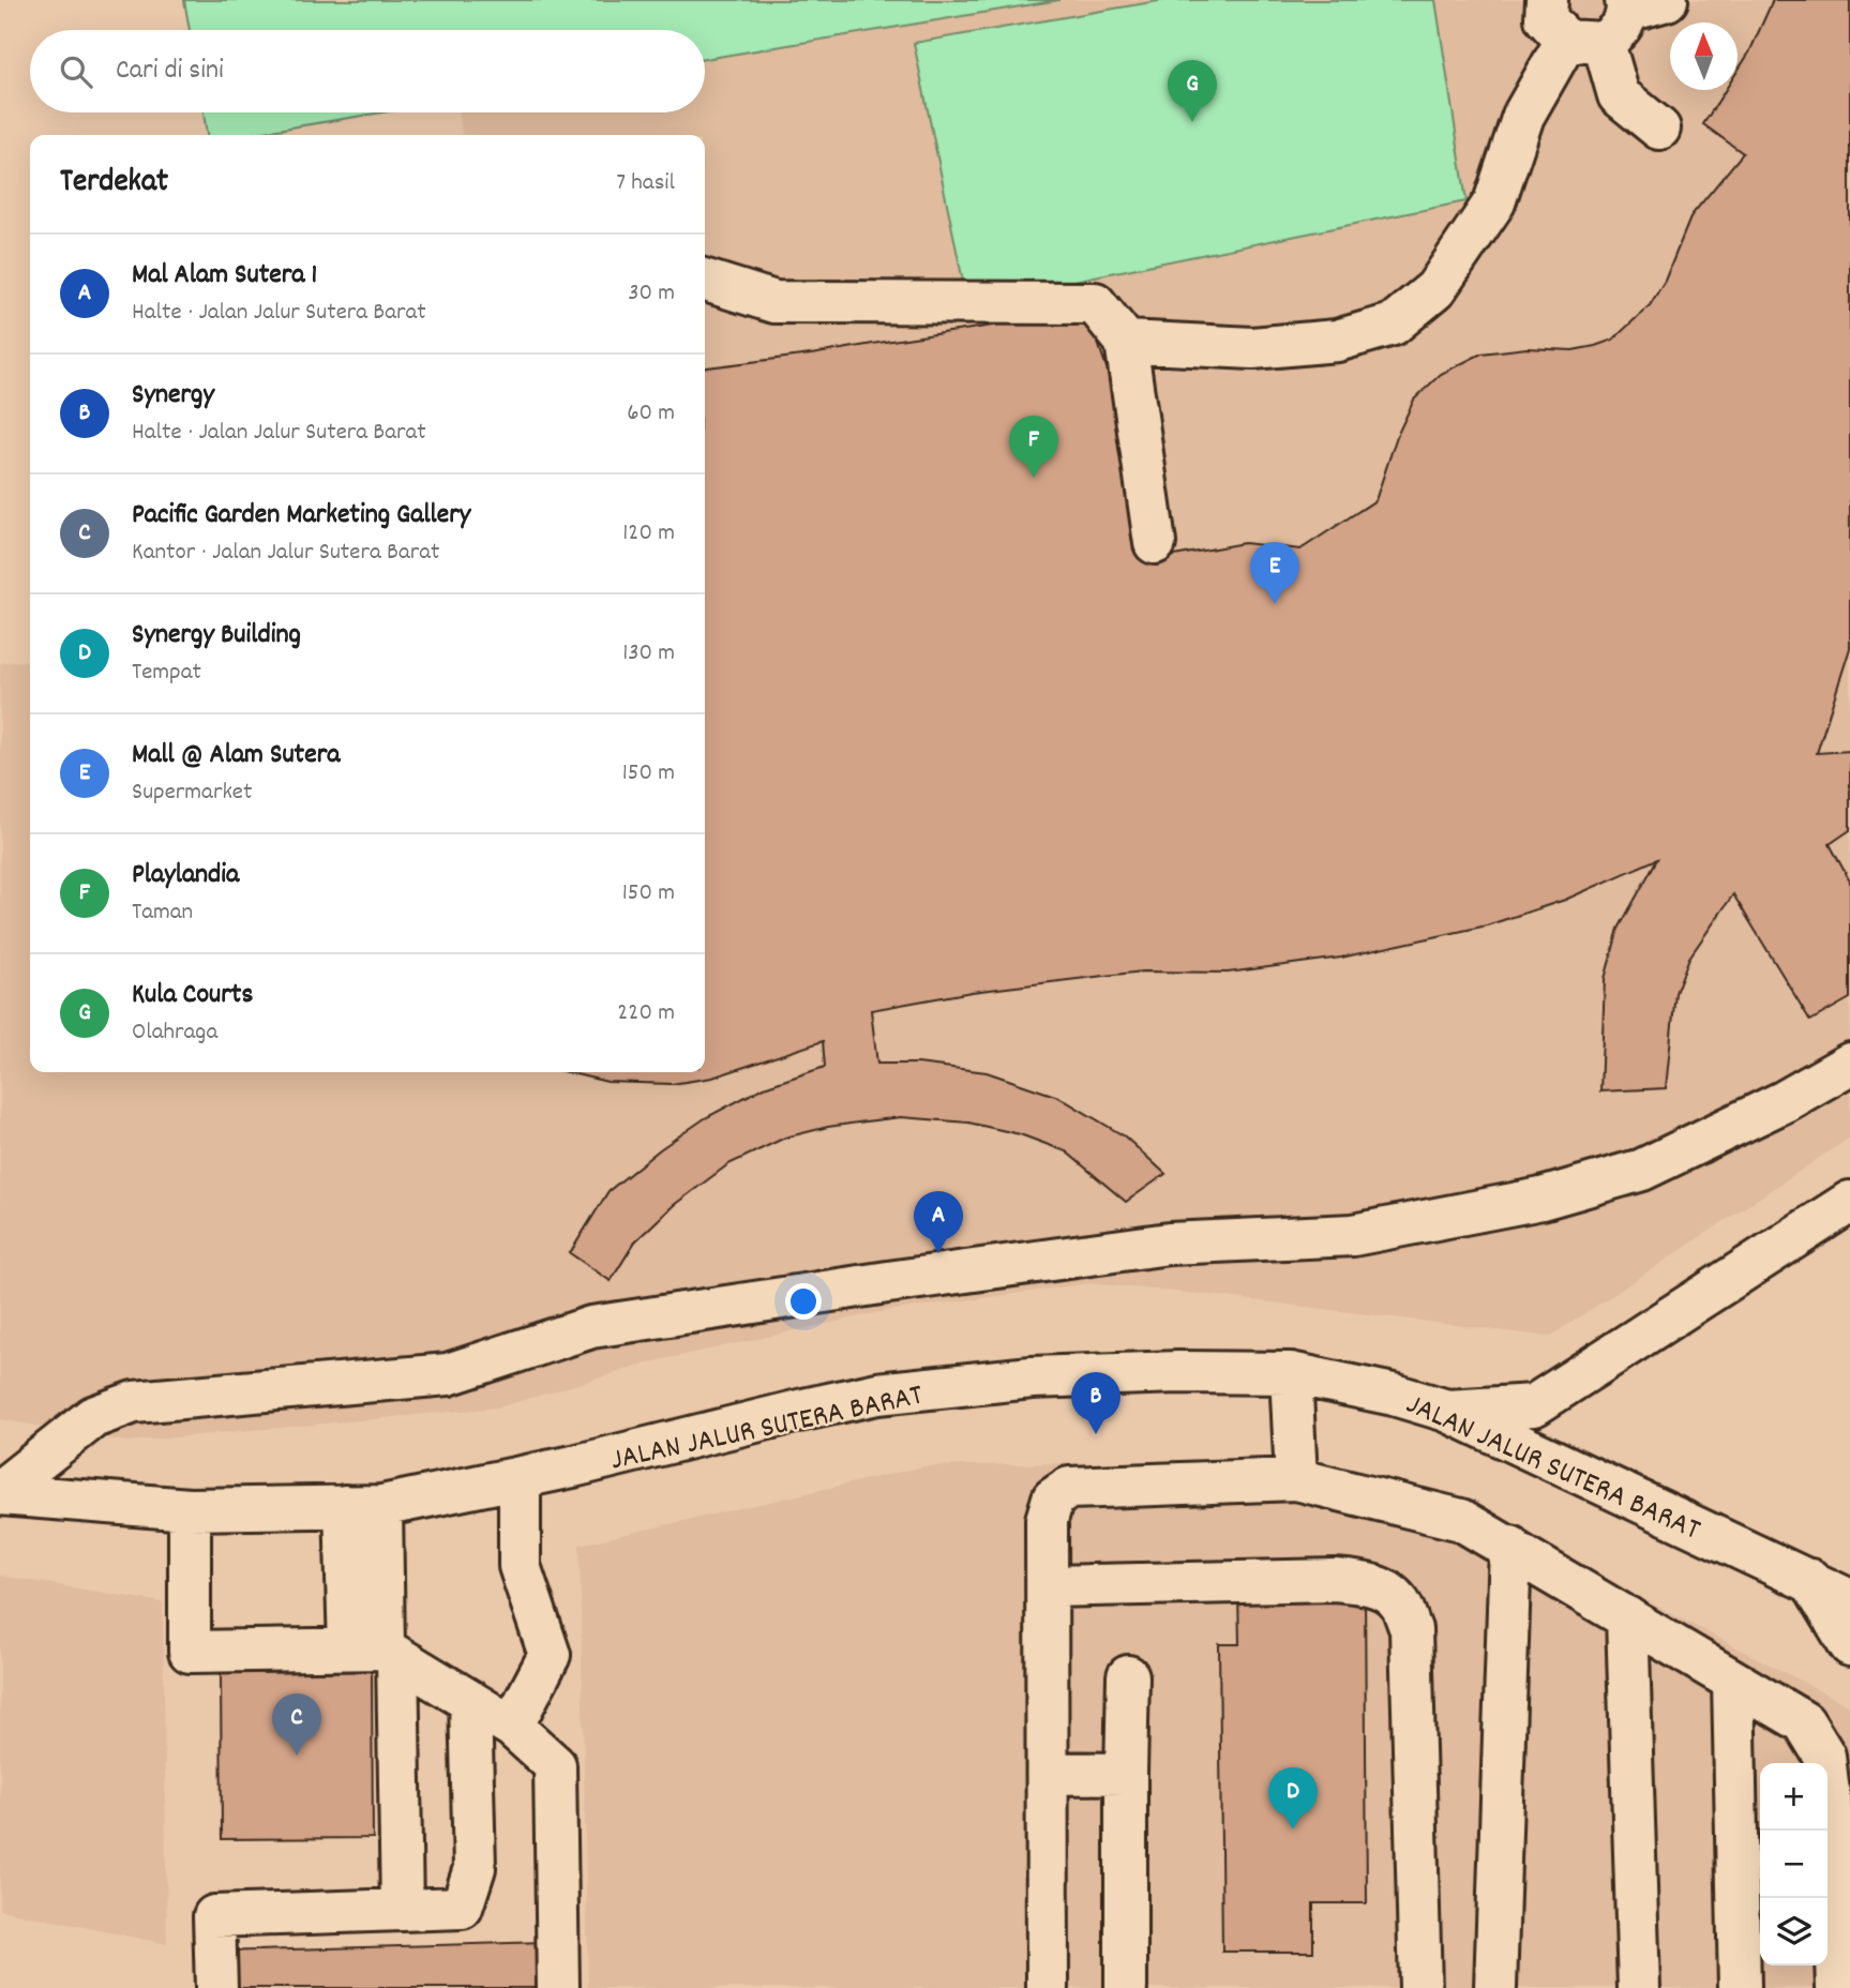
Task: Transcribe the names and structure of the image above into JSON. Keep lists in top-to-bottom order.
{
  "streets": {
    "street": ["JALAN JALUR SUTERA BARAT"]
  },
  "north": "top",
  "page": {
    "search": "Cari di sini",
    "pins": [
      "G",
      "F",
      "E",
      "A",
      "B",
      "C",
      "D"
    ],
    "heading": ["Terdekat", "7 hasil"],
    "list": [
      {
        "mark": "A",
        "name": "Mal Alam Sutera 1",
        "note": "Halte · Jalan Jalur Sutera Barat",
        "value": "30 m"
      },
      {
        "mark": "B",
        "name": "Synergy",
        "note": "Halte · Jalan Jalur Sutera Barat",
        "value": "60 m"
      },
      {
        "mark": "C",
        "name": "Pacific Garden Marketing Gallery",
        "note": "Kantor · Jalan Jalur Sutera Barat",
        "value": "120 m"
      },
      {
        "mark": "D",
        "name": "Synergy Building",
        "note": "Tempat",
        "value": "130 m"
      },
      {
        "mark": "E",
        "name": "Mall @ Alam Sutera",
        "note": "Supermarket",
        "value": "150 m"
      },
      {
        "mark": "F",
        "name": "Playlandia",
        "note": "Taman",
        "value": "150 m"
      },
      {
        "mark": "G",
        "name": "Kula Courts",
        "note": "Olahraga",
        "value": "220 m"
      }
    ],
    "map_buttons": ["+", "−"]
  }
}
